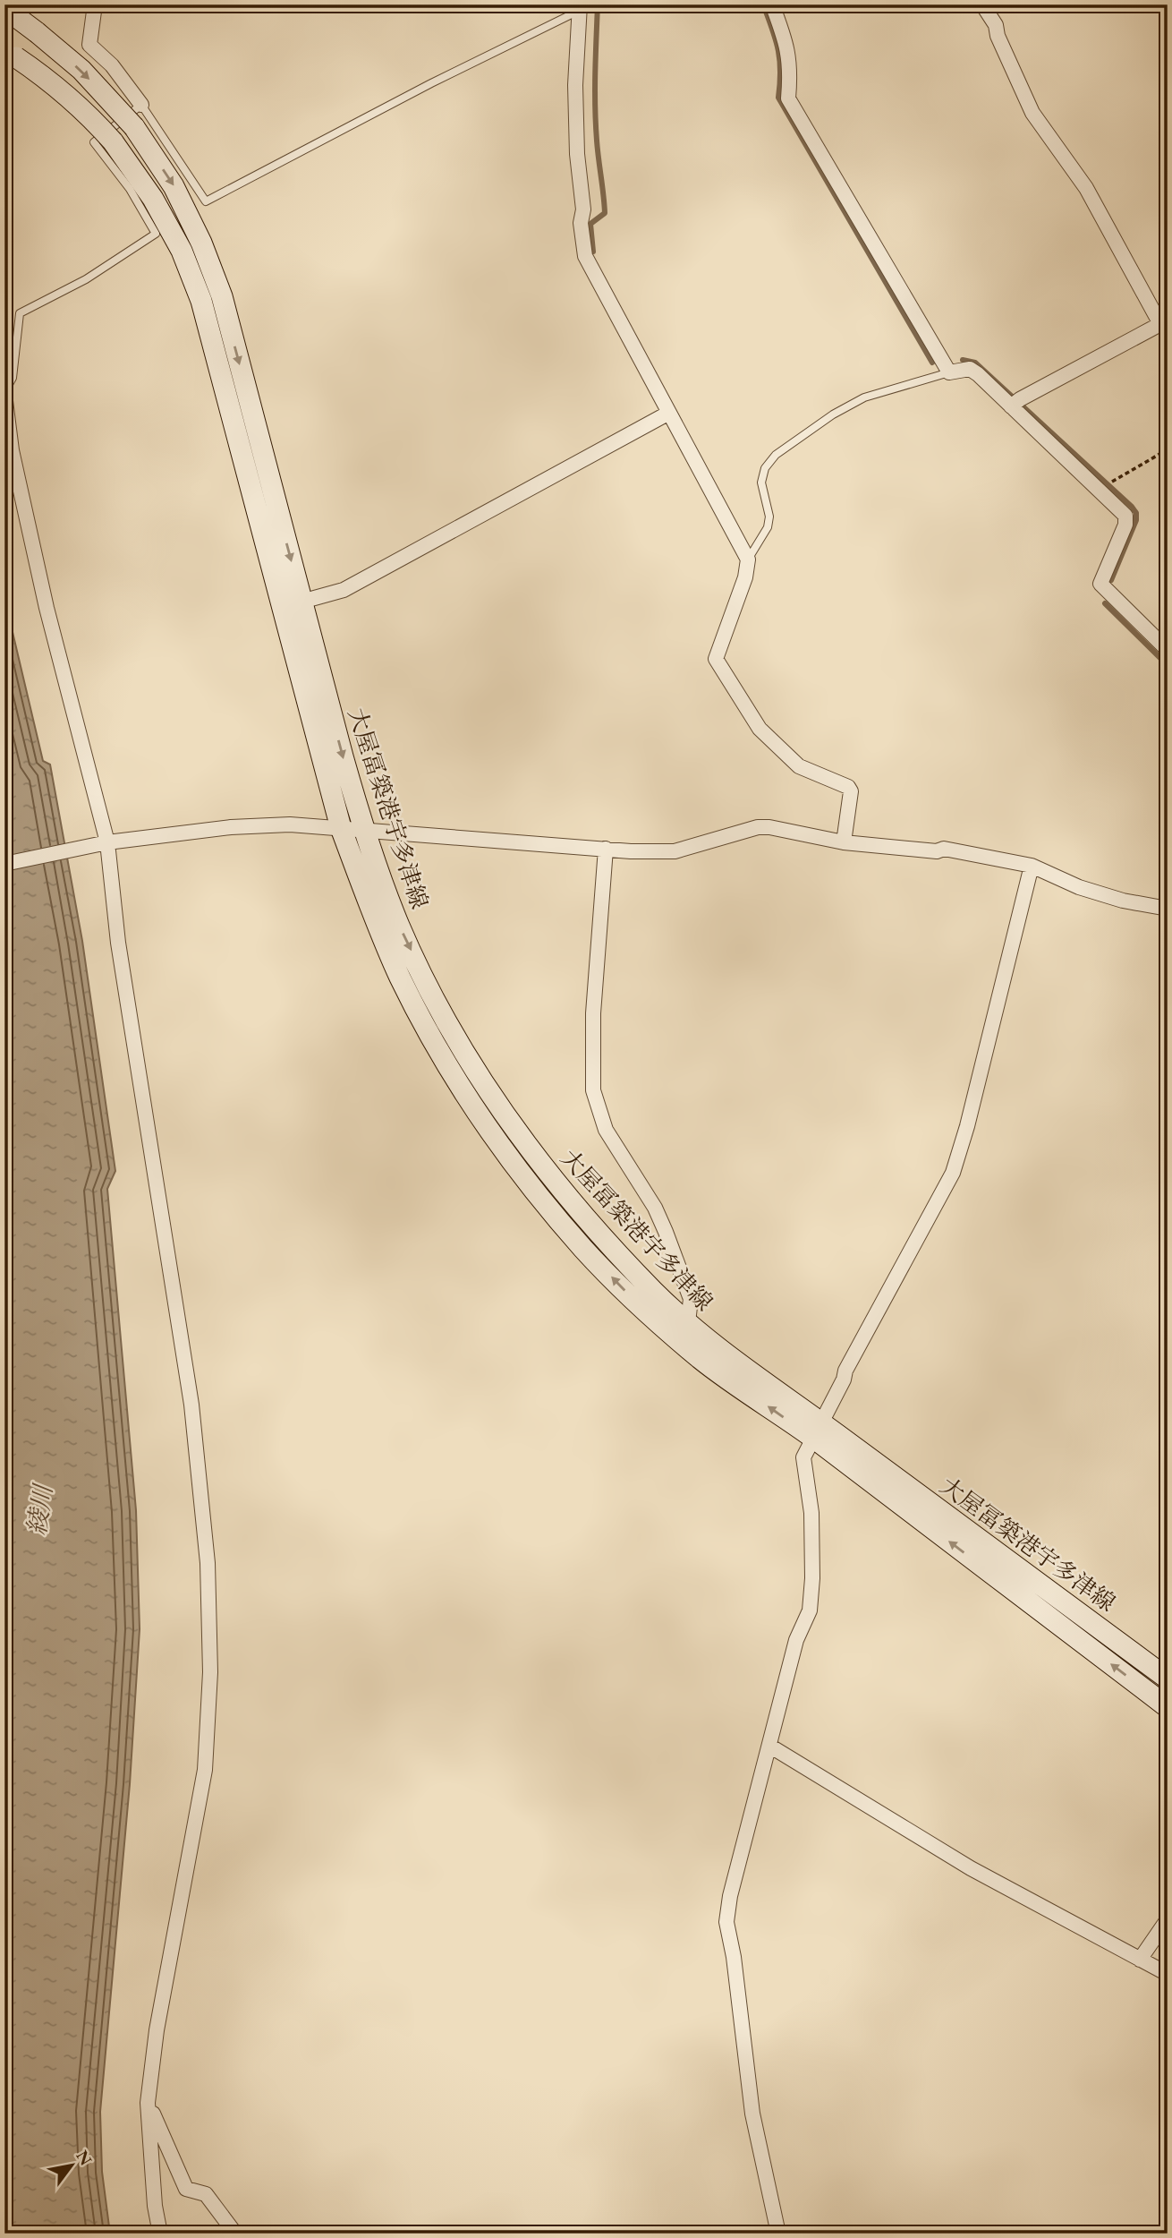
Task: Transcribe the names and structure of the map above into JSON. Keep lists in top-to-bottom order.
{
  "streets": {
    "main road": ["大屋冨築港宇多津線"]
  },
  "water": ["綾川"],
  "north": "top right"
}
